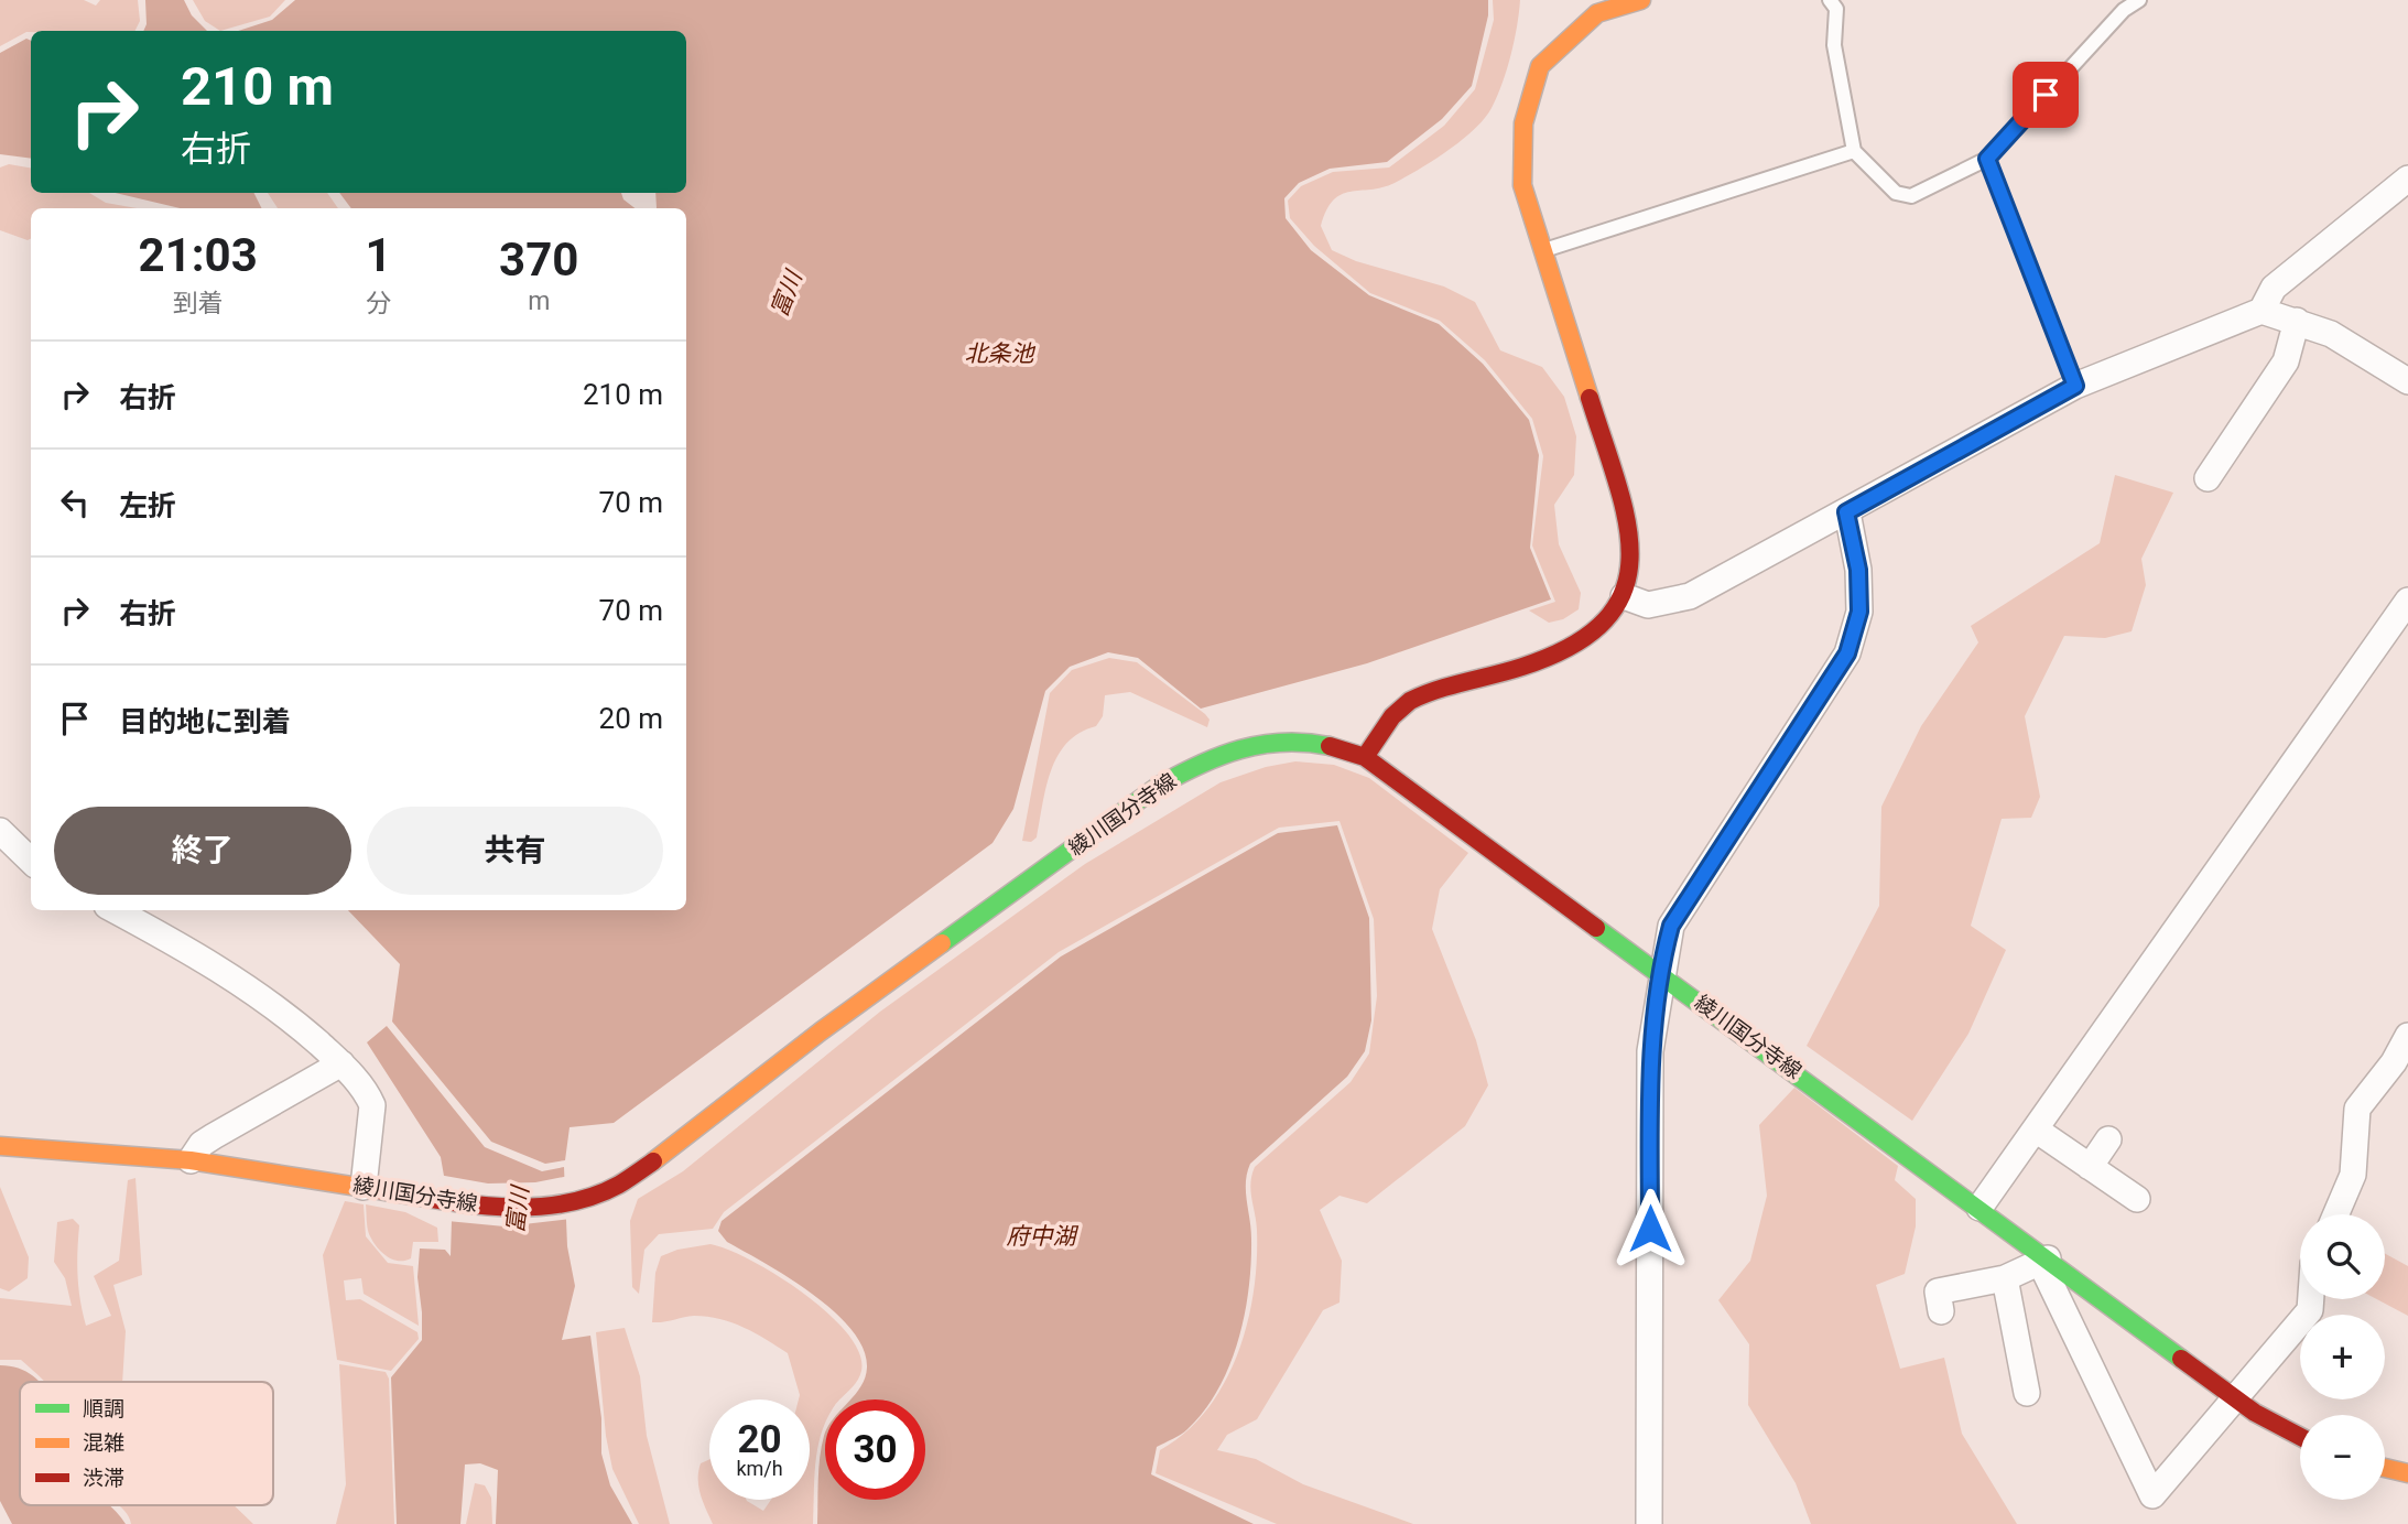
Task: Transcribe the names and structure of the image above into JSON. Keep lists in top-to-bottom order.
{
  "streets": {
    "main road": ["綾川国分寺線"]
  },
  "water": ["富川", "北条池", "府中湖"],
  "legend": ["順調", "混雑", "渋滞"],
  "page": {
    "turn": ["210 m", "右折"],
    "eta": [
      "21:03",
      "到着",
      "1",
      "分",
      "370",
      "m"
    ],
    "list": [
      {
        "name": "右折",
        "value": "210 m"
      },
      {
        "name": "左折",
        "value": "70 m"
      },
      {
        "name": "右折",
        "value": "70 m"
      },
      {
        "name": "目的地に到着",
        "value": "20 m"
      }
    ],
    "buttons": ["終了", "共有"],
    "map_buttons": ["+", "−"],
    "speed": "20 km/h",
    "limit": "30"
  }
}
